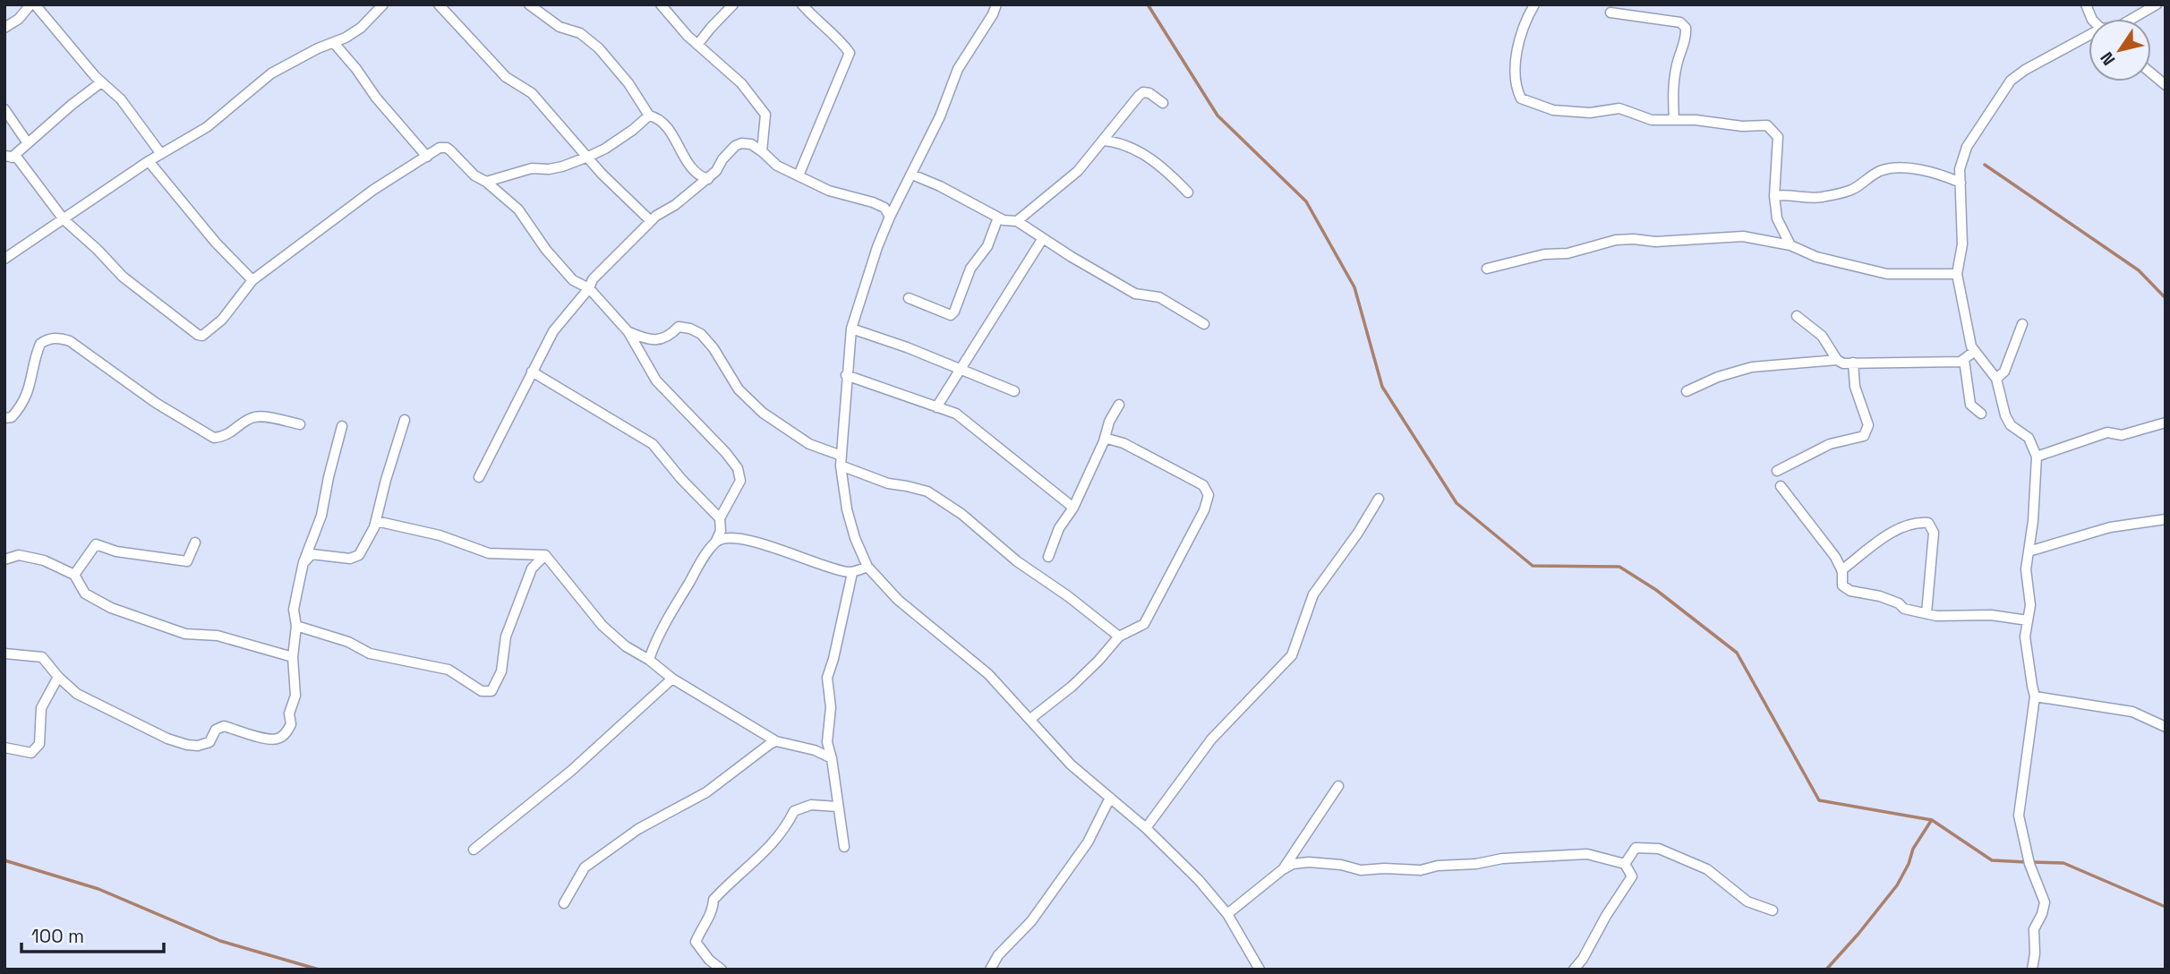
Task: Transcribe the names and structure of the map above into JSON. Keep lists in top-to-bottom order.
{
  "scale_bar": "100 m",
  "north": "bottom left"
}
